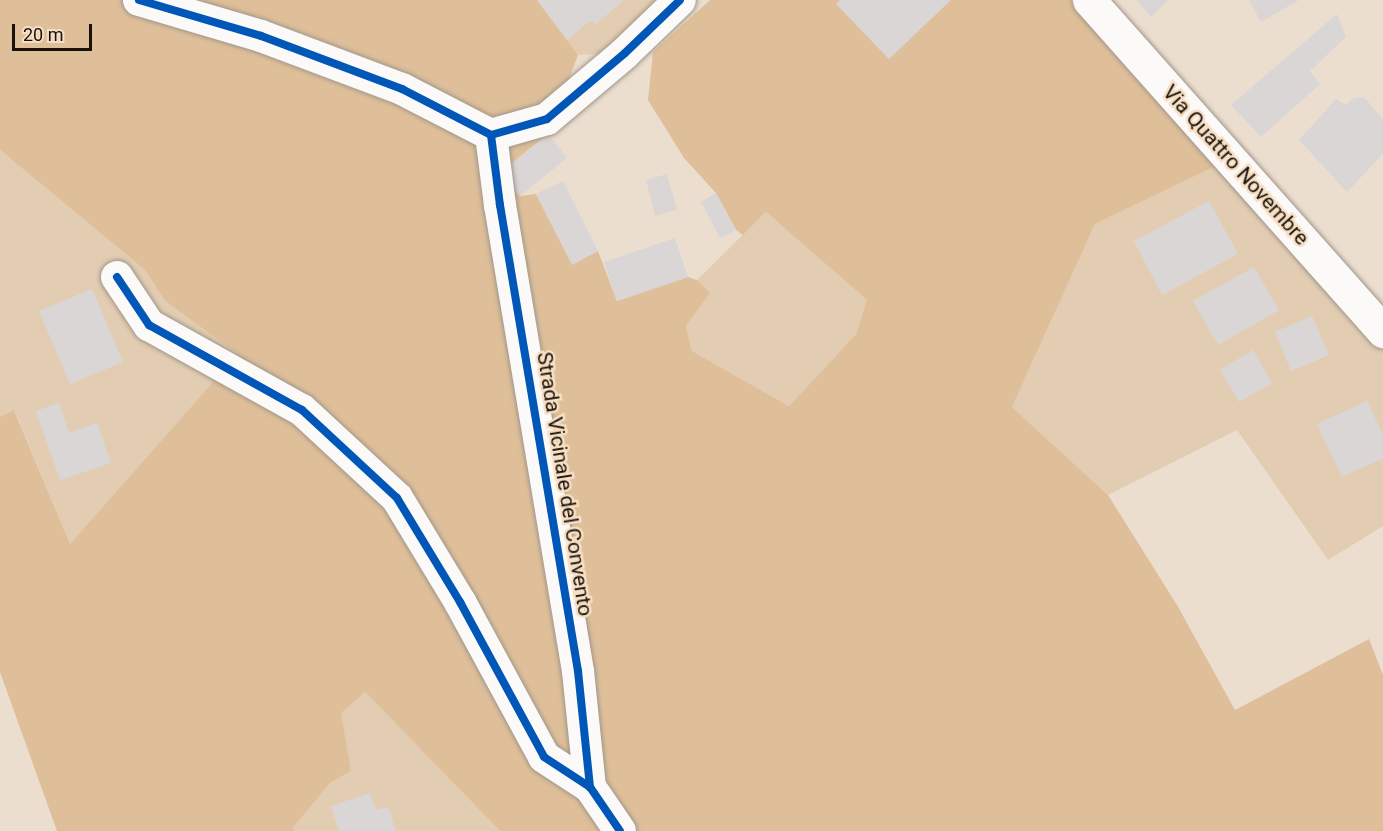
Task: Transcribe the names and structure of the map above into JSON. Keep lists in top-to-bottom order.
{
  "streets": {
    "main road": ["Via Quattro Novembre"],
    "street": ["Strada Vicinale del Convento"]
  },
  "scale_bar": "20 m"
}
